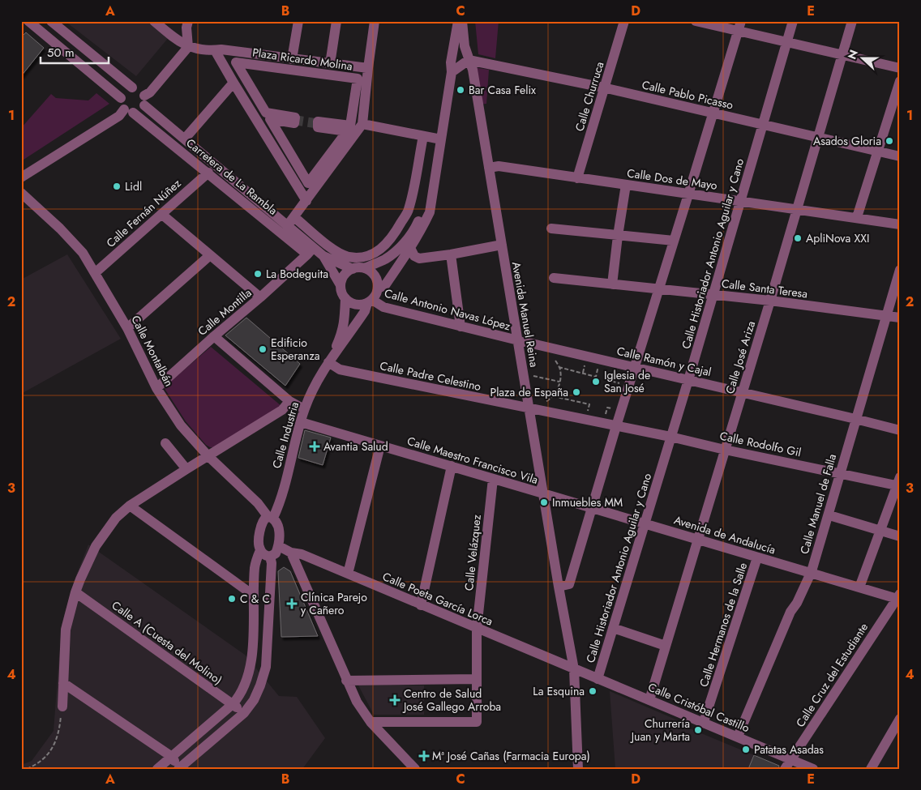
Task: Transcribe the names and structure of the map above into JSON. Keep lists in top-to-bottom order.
{
  "streets": {
    "street": [
      "Plaza Ricardo Molina",
      "Calle Pablo Picasso",
      "Calle Churruca",
      "Carretera de La Rambla",
      "Calle Dos de Mayo",
      "Calle Fernán Núñez",
      "Calle Historiador Antonio Aguilar y Cano",
      "Calle Santa Teresa",
      "Calle Antonio Navas López",
      "Calle Montilla",
      "Avenida Manuel Reina",
      "Calle Montalbán",
      "Calle José Ariza",
      "Calle Ramón y Cajal",
      "Calle Padre Celestino",
      "Calle Industria",
      "Calle Rodolfo Gil",
      "Calle Maestro Francisco Vila",
      "Calle Manuel de Falla",
      "Avenida de Andalucía",
      "Calle Velázquez",
      "Calle Poeta García Lorca",
      "Calle Hermanos de la Salle",
      "Calle A (Cuesta del Molino)",
      "Calle Cruz del Estudiante",
      "Calle Cristóbal Castillo"
    ]
  },
  "crossings": [
    ["Calle Pablo Picasso", "Calle Churruca"],
    ["Calle Pablo Picasso", "Calle Historiador Antonio Aguilar y Cano"],
    ["Calle Pablo Picasso", "Avenida Manuel Reina"],
    ["Calle Pablo Picasso", "Calle José Ariza"],
    ["Calle Churruca", "Calle Dos de Mayo"],
    ["Carretera de La Rambla", "Calle Fernán Núñez"],
    ["Carretera de La Rambla", "Calle Antonio Navas López"],
    ["Carretera de La Rambla", "Calle Montilla"],
    ["Carretera de La Rambla", "Calle Industria"],
    ["Calle Dos de Mayo", "Calle Historiador Antonio Aguilar y Cano"],
    ["Calle Dos de Mayo", "Avenida Manuel Reina"],
    ["Calle Dos de Mayo", "Calle José Ariza"],
    ["Calle Fernán Núñez", "Calle Montalbán"],
    ["Calle Historiador Antonio Aguilar y Cano", "Calle Santa Teresa"],
    ["Calle Historiador Antonio Aguilar y Cano", "Calle Ramón y Cajal"],
    ["Calle Historiador Antonio Aguilar y Cano", "Calle Rodolfo Gil"],
    ["Calle Historiador Antonio Aguilar y Cano", "Avenida de Andalucía"],
    ["Calle Historiador Antonio Aguilar y Cano", "Calle Cristóbal Castillo"],
    ["Calle Santa Teresa", "Calle José Ariza"],
    ["Calle Santa Teresa", "Calle Manuel de Falla"],
    ["Calle Antonio Navas López", "Avenida Manuel Reina"],
    ["Calle Antonio Navas López", "Calle Ramón y Cajal"],
    ["Calle Antonio Navas López", "Calle Industria"],
    ["Calle Montilla", "Calle Montalbán"],
    ["Avenida Manuel Reina", "Calle Ramón y Cajal"],
    ["Avenida Manuel Reina", "Calle Padre Celestino"],
    ["Avenida Manuel Reina", "Calle Maestro Francisco Vila"],
    ["Avenida Manuel Reina", "Avenida de Andalucía"],
    ["Avenida Manuel Reina", "Calle Poeta García Lorca"],
    ["Avenida Manuel Reina", "Calle Cristóbal Castillo"],
    ["Calle Montalbán", "Calle Industria"],
    ["Calle José Ariza", "Calle Ramón y Cajal"],
    ["Calle José Ariza", "Calle Rodolfo Gil"],
    ["Calle José Ariza", "Avenida de Andalucía"],
    ["Calle José Ariza", "Calle Cristóbal Castillo"],
    ["Calle Ramón y Cajal", "Calle Manuel de Falla"],
    ["Calle Padre Celestino", "Calle Industria"],
    ["Calle Industria", "Calle Maestro Francisco Vila"],
    ["Calle Industria", "Calle A (Cuesta del Molino)"],
    ["Calle Rodolfo Gil", "Calle Manuel de Falla"],
    ["Calle Maestro Francisco Vila", "Avenida de Andalucía"],
    ["Calle Maestro Francisco Vila", "Calle Velázquez"],
    ["Calle Manuel de Falla", "Avenida de Andalucía"],
    ["Calle Manuel de Falla", "Calle Cristóbal Castillo"],
    ["Avenida de Andalucía", "Calle Hermanos de la Salle"],
    ["Avenida de Andalucía", "Calle Cruz del Estudiante"],
    ["Calle Velázquez", "Calle Poeta García Lorca"],
    ["Calle Poeta García Lorca", "Calle Cristóbal Castillo"],
    ["Calle Hermanos de la Salle", "Calle Cristóbal Castillo"],
    ["Calle Cruz del Estudiante", "Calle Cristóbal Castillo"]
  ],
  "places": {
    "other": [
      "Bar Casa Felix",
      "Asados Gloria",
      "Lidl",
      "ApliNova XXI",
      "La Bodeguita",
      "Edificio Esperanza",
      "Iglesia de San José",
      "Plaza de España",
      "Inmuebles MM",
      "C & C",
      "La Esquina",
      "Churrería Juan y Marta",
      "Patatas Asadas"
    ],
    "health": [
      "Avantia Salud",
      "Clínica Parejo y Cañero",
      "Centro de Salud José Gallego Arroba",
      "Mª José Cañas (Farmacia Europa)"
    ]
  },
  "scale_bar": "50 m",
  "north": "left",
  "grid": {
    "columns": [
      "A",
      "B",
      "C",
      "D",
      "E"
    ],
    "rows": [
      "1",
      "2",
      "3",
      "4"
    ]
  }
}
